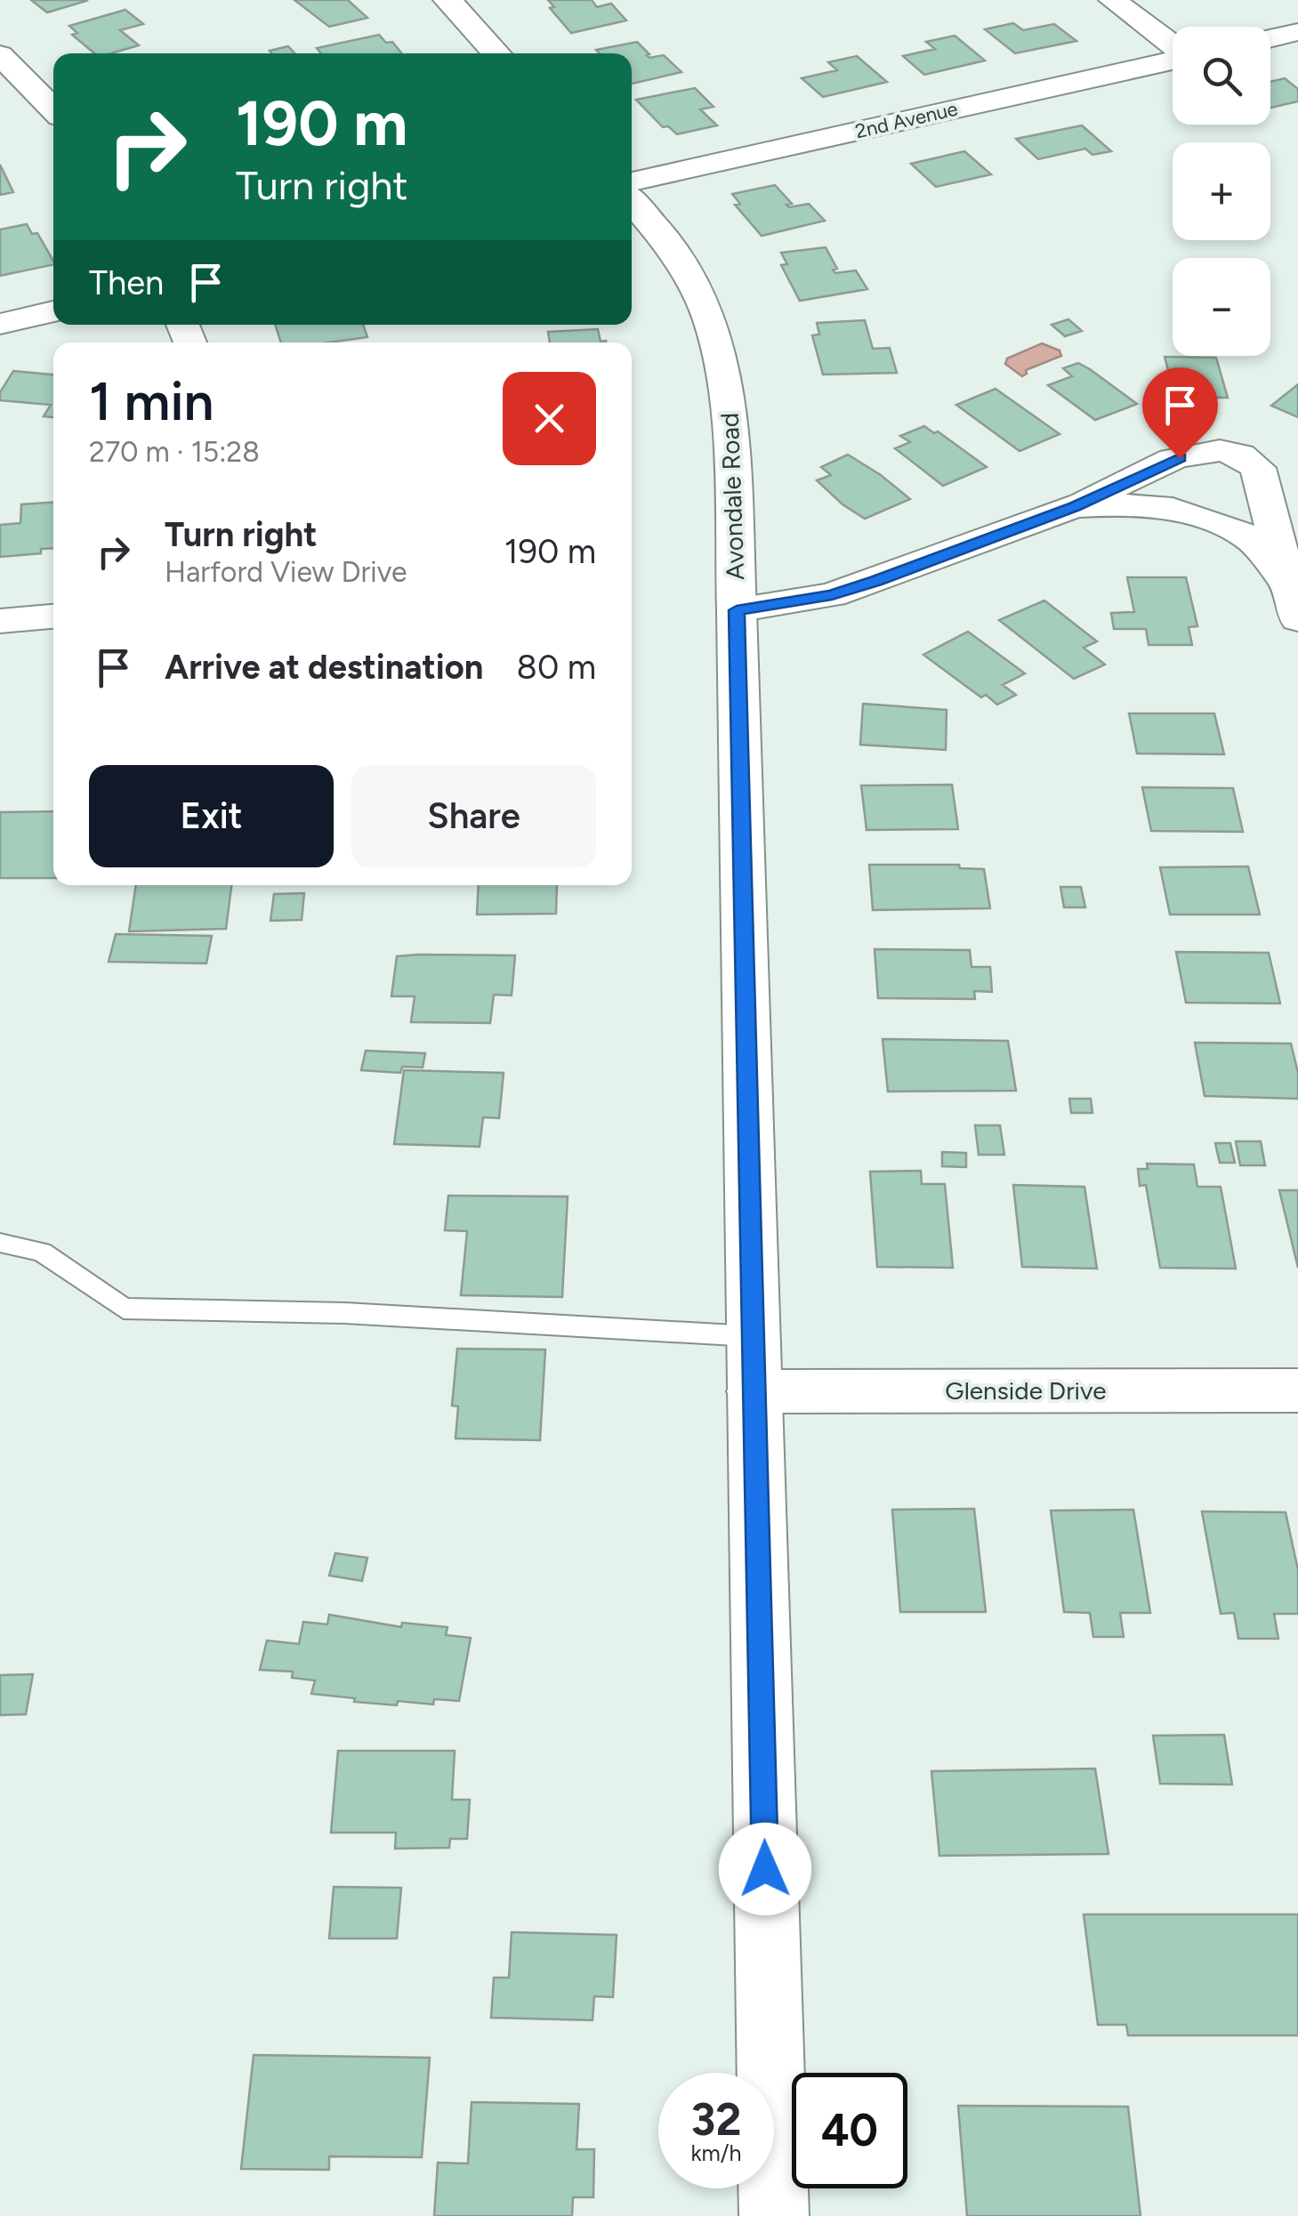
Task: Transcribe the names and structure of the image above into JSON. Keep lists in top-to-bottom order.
{
  "streets": {
    "street": ["2nd Avenue", "Avondale Road", "Glenside Drive"]
  },
  "crossings": [
    ["Avondale Road", "Glenside Drive"]
  ],
  "page": {
    "map_buttons": ["+", "−"],
    "turn": ["190 m", "Turn right"],
    "then": "Then",
    "heading": ["1 min", "270 m · 15:28"],
    "list": [
      {
        "name": "Turn right",
        "note": "Harford View Drive",
        "value": "190 m"
      },
      {
        "name": "Arrive at destination",
        "value": "80 m"
      }
    ],
    "buttons": ["Exit", "Share"],
    "speed": "32 km/h",
    "limit": "40"
  }
}
